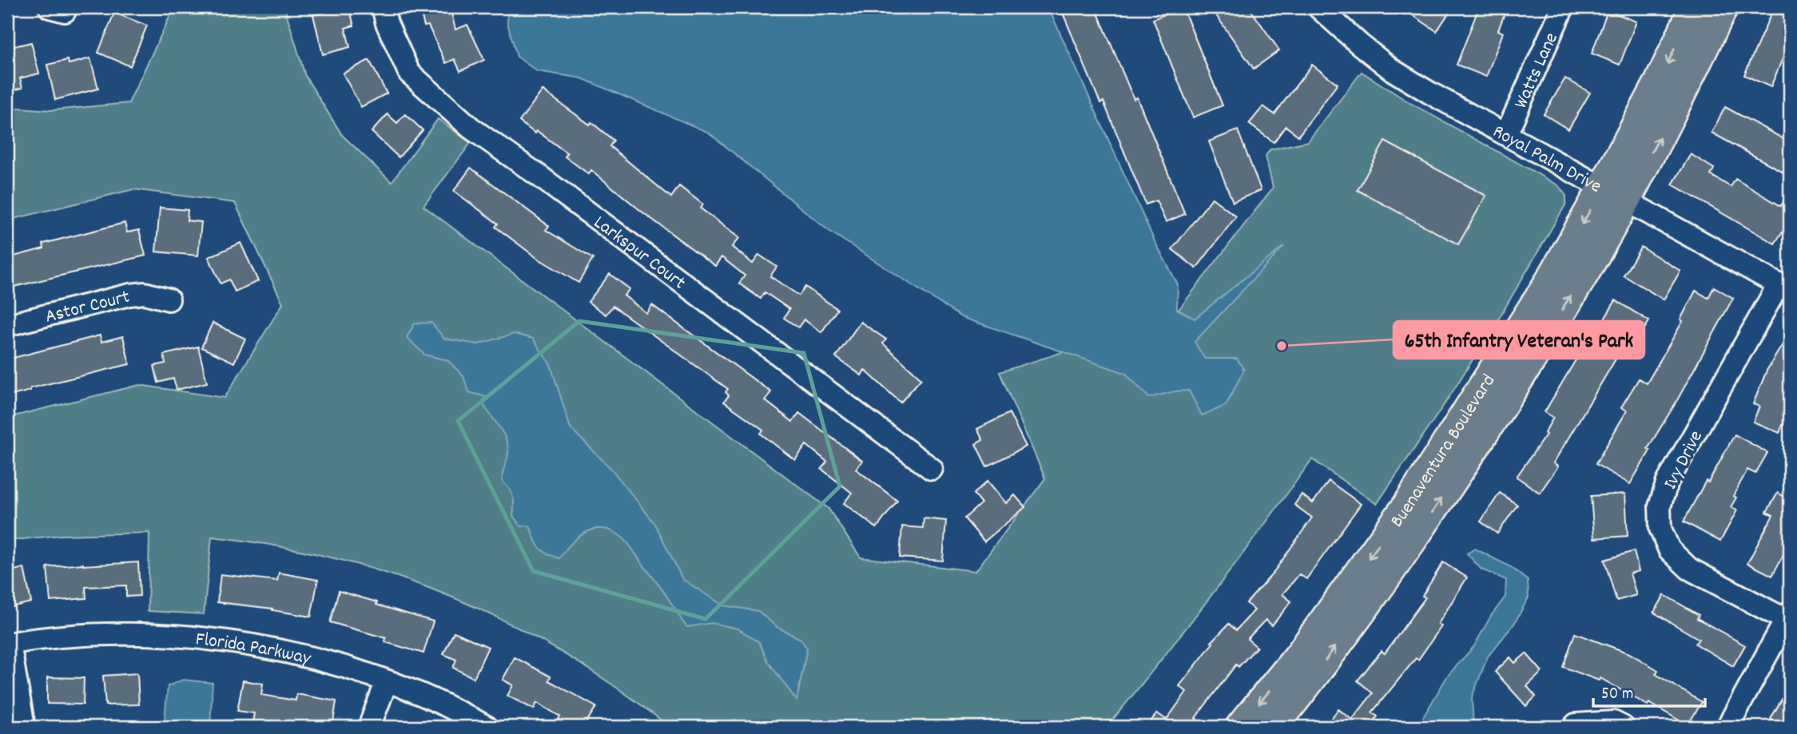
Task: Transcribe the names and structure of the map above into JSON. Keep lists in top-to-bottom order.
{
  "streets": {
    "main road": ["Buenaventura Boulevard"],
    "street": [
      "Watts Lane",
      "Royal Palm Drive",
      "Larkspur Court",
      "Astor Court",
      "Ivy Drive",
      "Florida Parkway"
    ]
  },
  "crossings": [
    ["Watts Lane", "Royal Palm Drive"],
    ["Royal Palm Drive", "Buenaventura Boulevard"],
    ["Royal Palm Drive", "Ivy Drive"]
  ],
  "places": ["65th Infantry Veteran's Park"],
  "scale_bar": "50 m"
}
